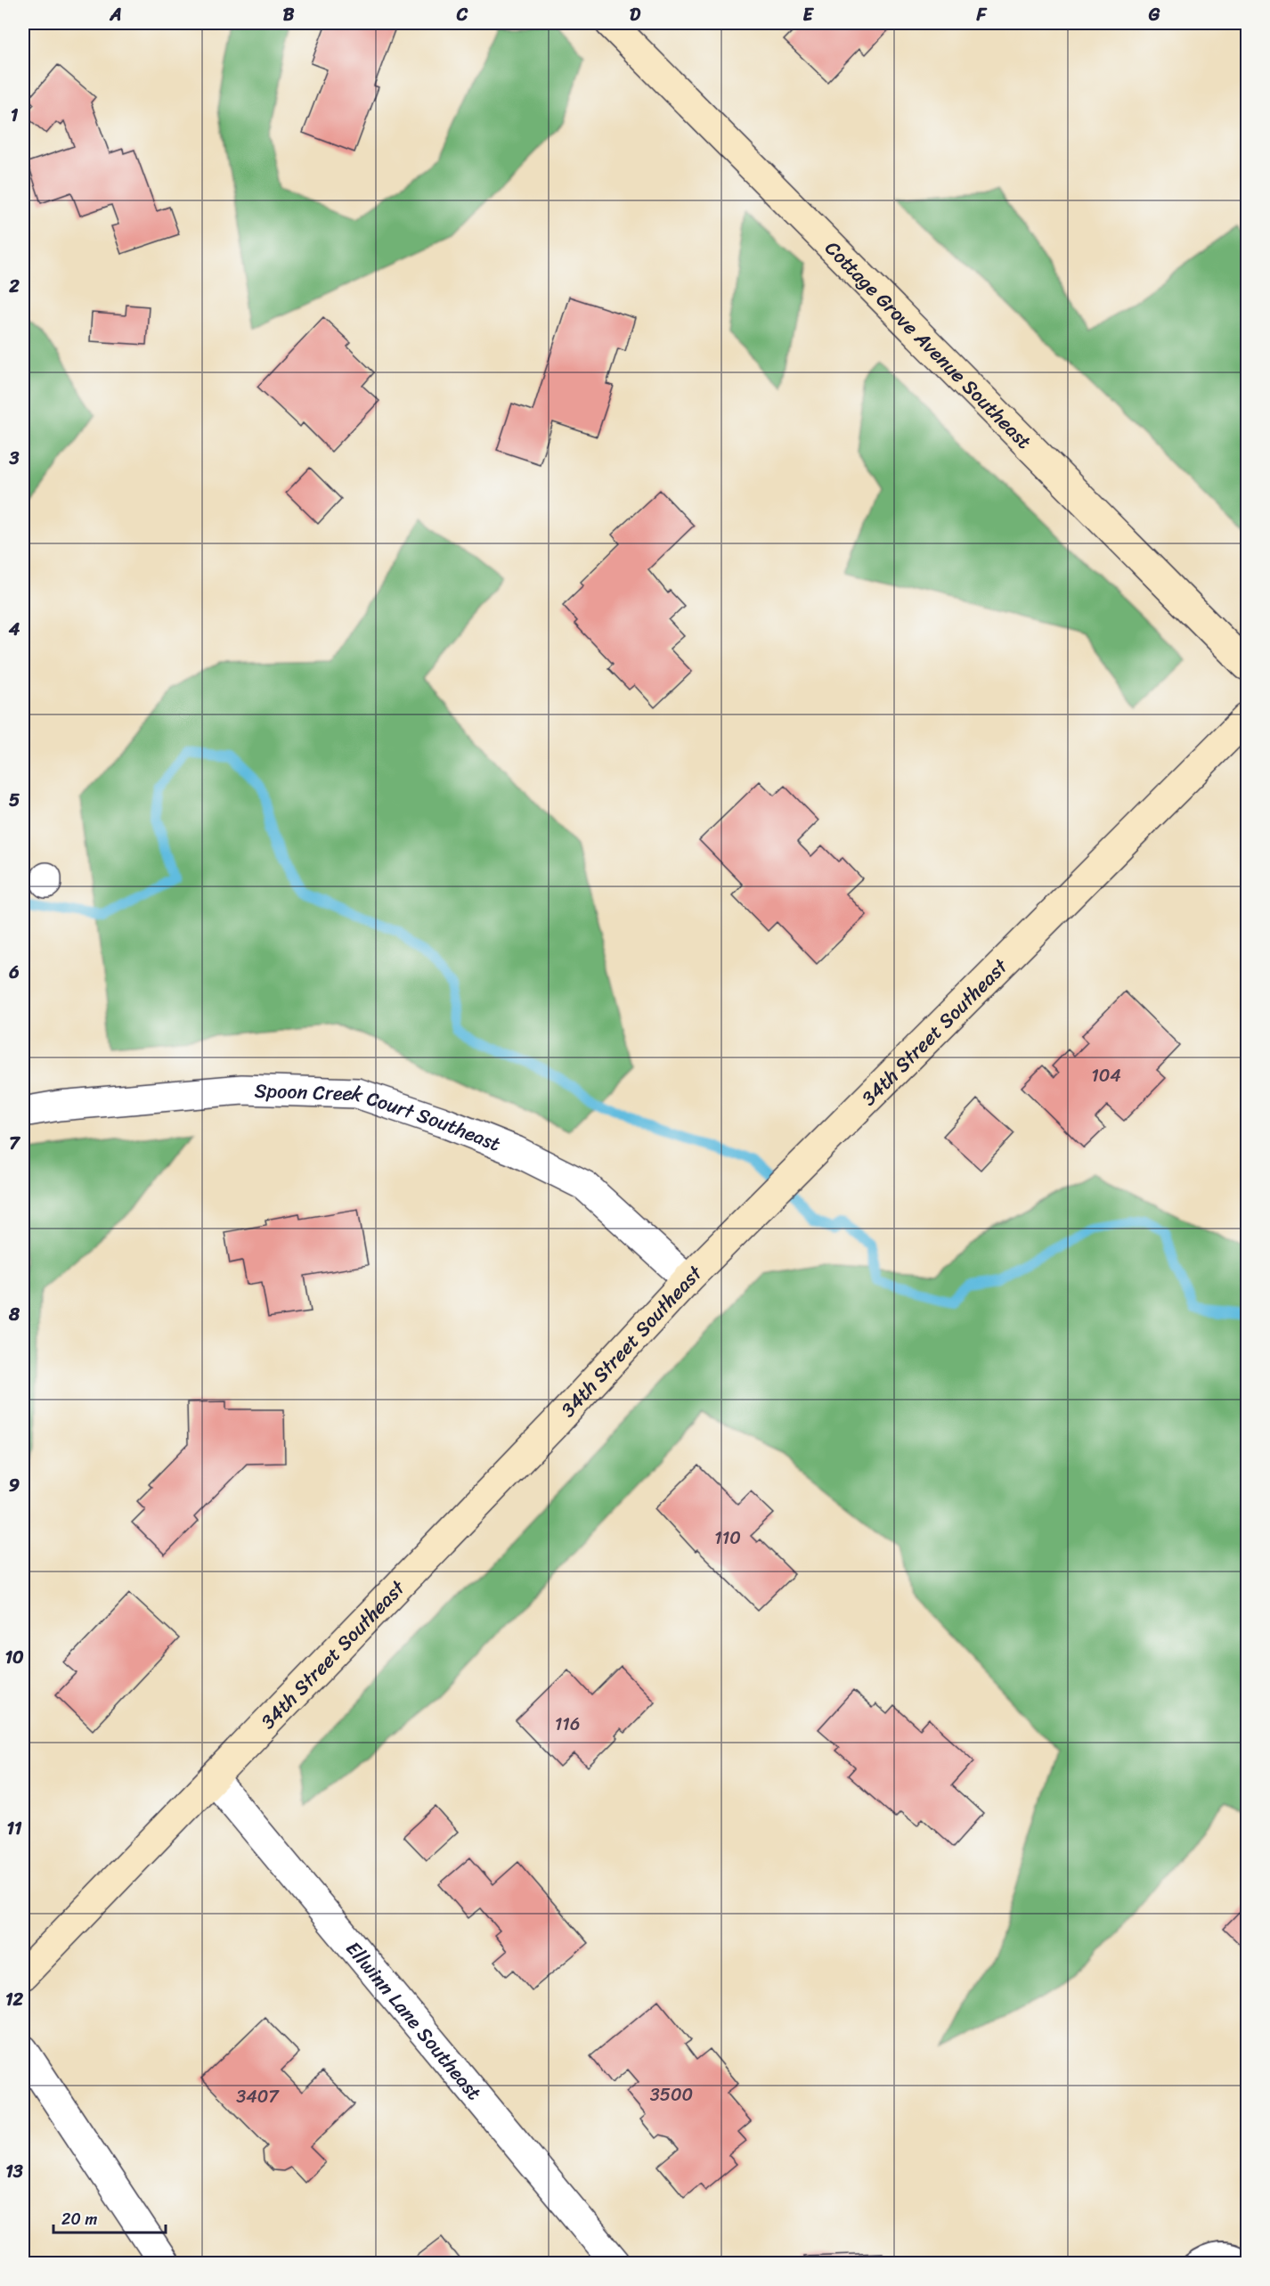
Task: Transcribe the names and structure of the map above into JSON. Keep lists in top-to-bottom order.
{
  "streets": {
    "street": [
      "Cottage Grove Avenue Southeast",
      "34th Street Southeast",
      "Spoon Creek Court Southeast",
      "Ellwinn Lane Southeast"
    ]
  },
  "crossings": [
    ["34th Street Southeast", "Spoon Creek Court Southeast"],
    ["34th Street Southeast", "Ellwinn Lane Southeast"]
  ],
  "house_numbers": [
    "104",
    "110",
    "116",
    "3500",
    "3407"
  ],
  "scale_bar": "20 m",
  "grid": {
    "columns": [
      "A",
      "B",
      "C",
      "D",
      "E",
      "F",
      "G"
    ],
    "rows": [
      "1",
      "2",
      "3",
      "4",
      "5",
      "6",
      "7",
      "8",
      "9",
      "10",
      "11",
      "12",
      "13"
    ]
  }
}
